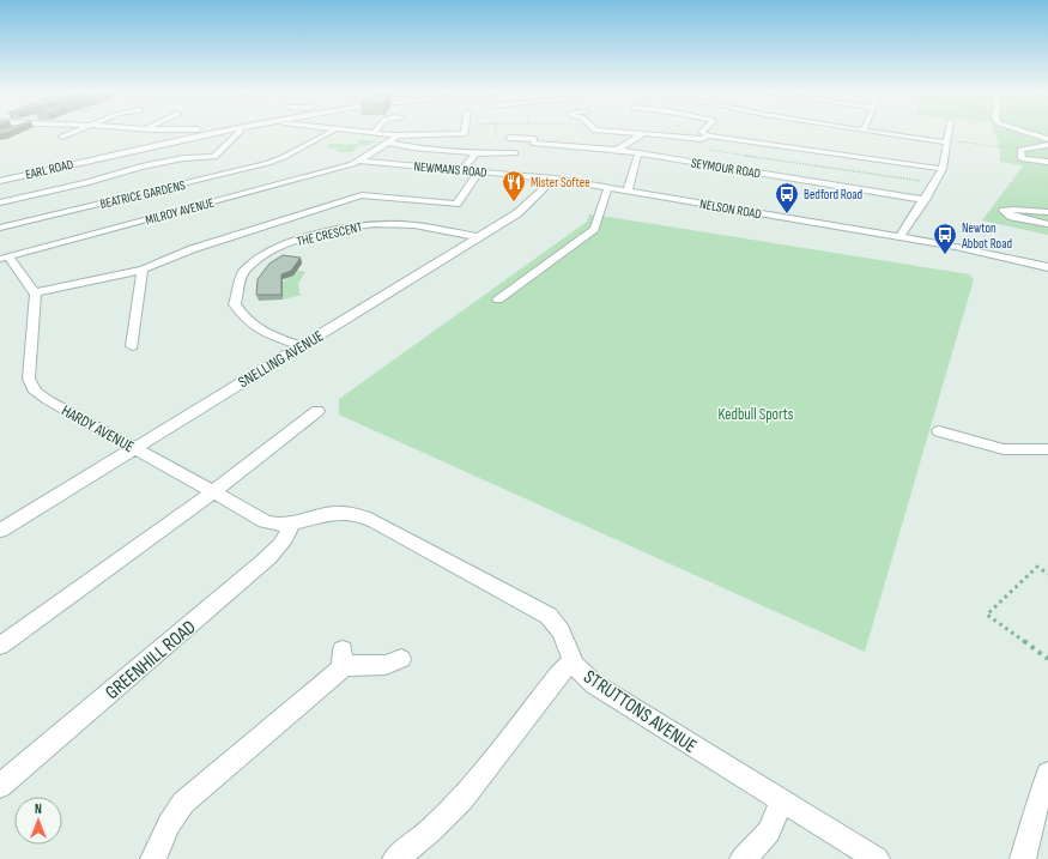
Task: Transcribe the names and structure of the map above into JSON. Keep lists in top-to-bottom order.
{
  "streets": {
    "street": [
      "SEYMOUR ROAD",
      "EARL ROAD",
      "NEWMANS ROAD",
      "BEATRICE GARDENS",
      "NELSON ROAD",
      "MILROY AVENUE",
      "THE CRESCENT",
      "SNELLING AVENUE",
      "HARDY AVENUE",
      "GREENHILL ROAD",
      "STRUTTONS AVENUE"
    ]
  },
  "crossings": [
    ["NEWMANS ROAD", "NELSON ROAD"],
    ["NEWMANS ROAD", "MILROY AVENUE"],
    ["NEWMANS ROAD", "SNELLING AVENUE"],
    ["THE CRESCENT", "SNELLING AVENUE"],
    ["SNELLING AVENUE", "HARDY AVENUE"],
    ["HARDY AVENUE", "GREENHILL ROAD"],
    ["HARDY AVENUE", "STRUTTONS AVENUE"],
    ["GREENHILL ROAD", "STRUTTONS AVENUE"]
  ],
  "parks": ["Kedbull Sports"],
  "places": {
    "restaurant": ["Mister Softee"],
    "bus stop": ["Bedford Road", "Newton Abbot Road"]
  },
  "north": "top"
}
